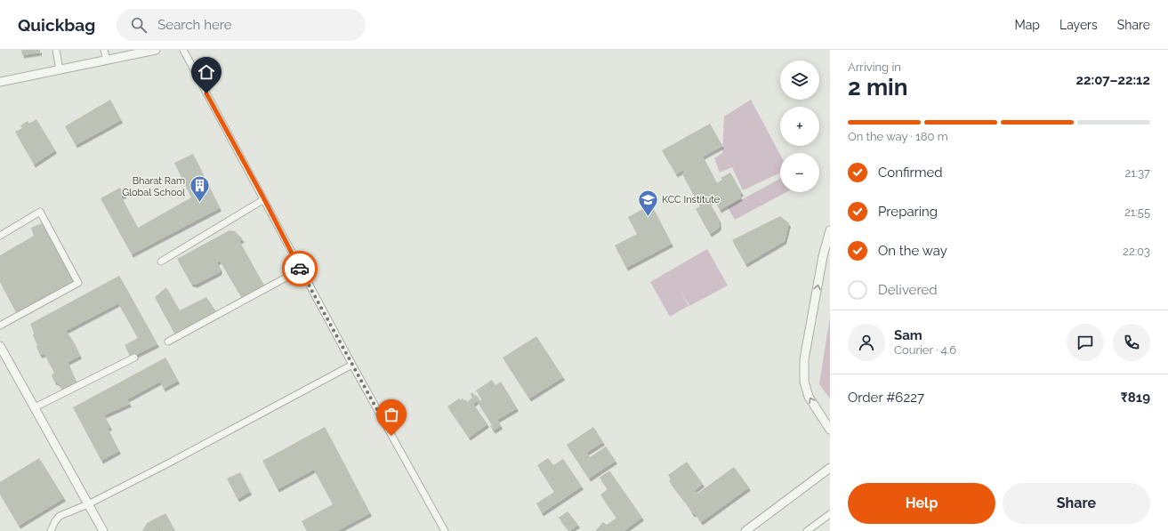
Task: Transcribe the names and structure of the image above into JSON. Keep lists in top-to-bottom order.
{
  "places": {
    "building": ["Bharat Ram Global School"],
    "school or university": ["KCC Institute"]
  },
  "page": {
    "header": "Quickbag",
    "search": "Search here",
    "nav": ["Map", "Layers", "Share"],
    "heading": ["2 min", "Arriving in", "22:07–22:12"],
    "panel": [
      "Sam",
      "Courier · 4.6",
      "Order #6227",
      "₹819"
    ],
    "map_buttons": ["+", "−"],
    "bar": "On the way · 180 m",
    "list": [
      ["Confirmed", "21:37"],
      ["Preparing", "21:55"],
      ["On the way", "22:03"],
      "Delivered"
    ],
    "buttons": ["Help", "Share"]
  }
}
